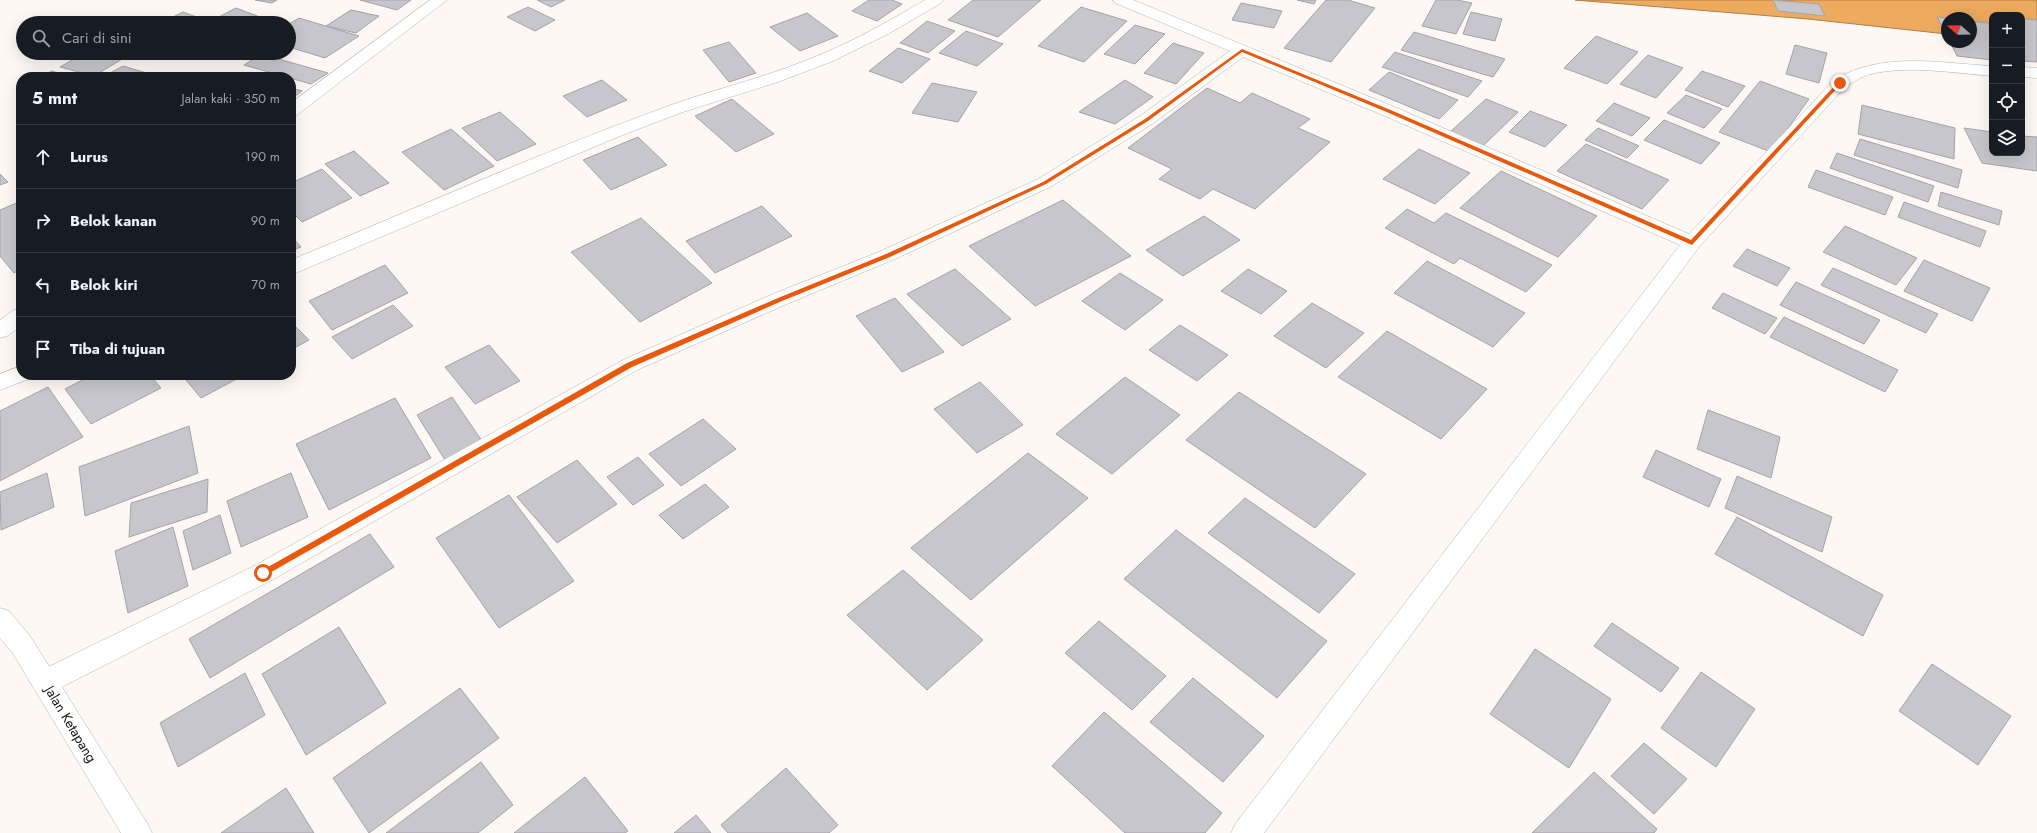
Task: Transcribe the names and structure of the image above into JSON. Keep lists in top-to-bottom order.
{
  "streets": {
    "street": ["Jalan Ketapang"]
  },
  "north": "left",
  "page": {
    "map_buttons": ["+", "−"],
    "search": "Cari di sini",
    "heading": ["5 mnt", "Jalan kaki · 350 m"],
    "list": [
      ["Lurus", "190 m"],
      ["Belok kanan", "90 m"],
      ["Belok kiri", "70 m"],
      "Tiba di tujuan"
    ]
  }
}
